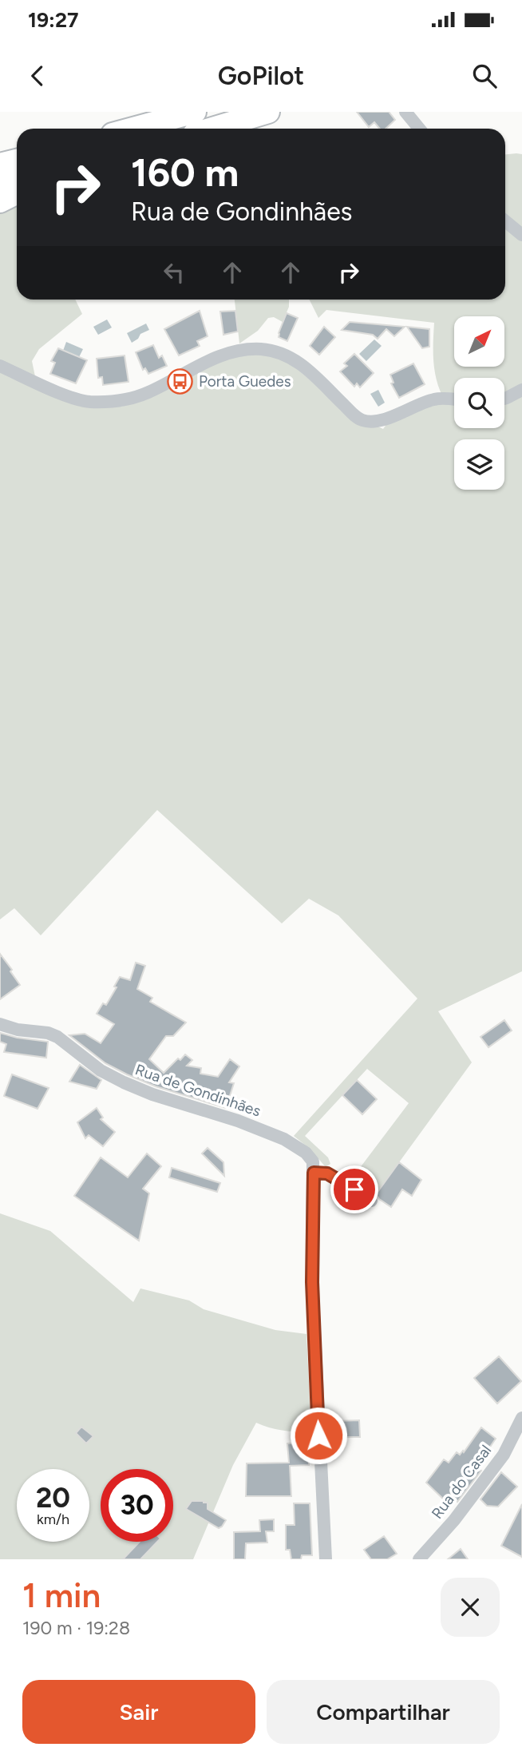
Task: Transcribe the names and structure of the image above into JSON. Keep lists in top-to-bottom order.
{
  "streets": {
    "street": ["Rua de Gondinhães", "Rua do Casal"]
  },
  "places": {
    "bus stop": ["Porta Guedes"]
  },
  "north": "top right",
  "page": {
    "status": "19:27",
    "header": "GoPilot",
    "turn": ["160 m", "Rua de Gondinhães"],
    "speed": "20 km/h",
    "limit": "30",
    "heading": ["1 min", "190 m · 19:28"],
    "buttons": ["Sair", "Compartilhar"]
  }
}
